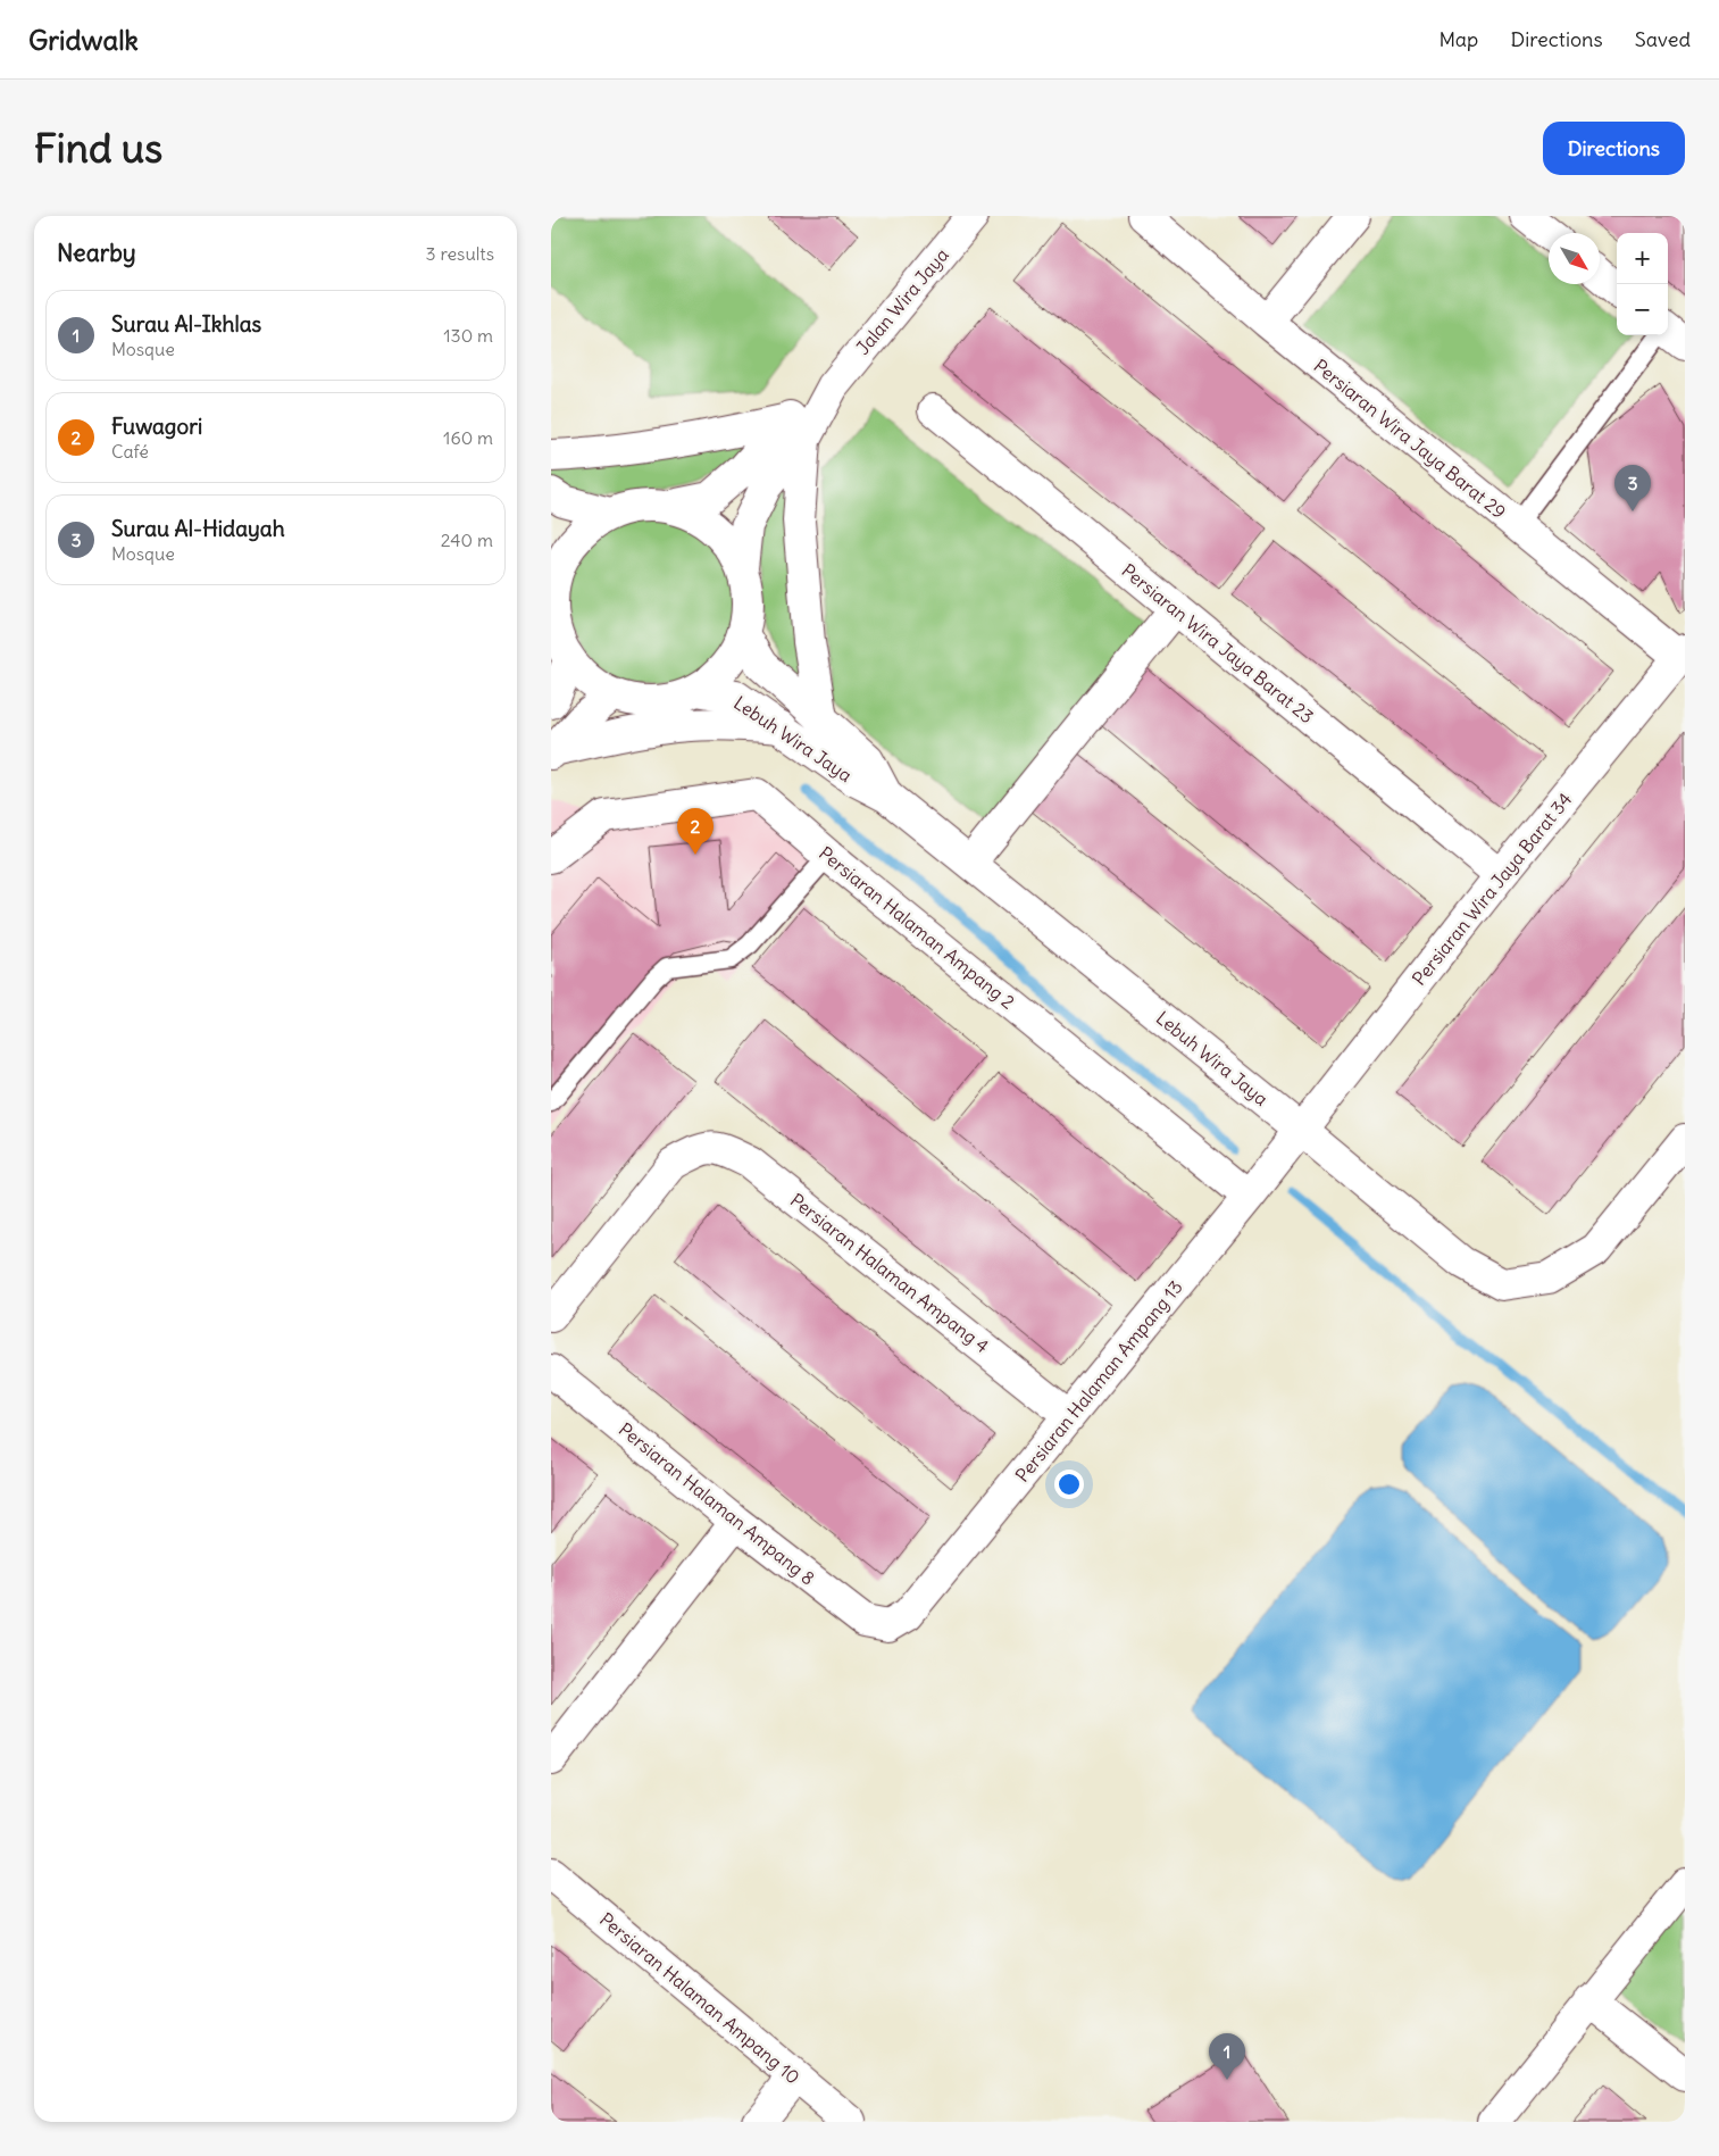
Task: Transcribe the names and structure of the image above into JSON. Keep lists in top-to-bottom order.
{
  "streets": {
    "street": [
      "Jalan Wira Jaya",
      "Persiaran Wira Jaya Barat 29",
      "Persiaran Wira Jaya Barat 23",
      "Lebuh Wira Jaya",
      "Persiaran Wira Jaya Barat 34",
      "Persiaran Halaman Ampang 2",
      "Persiaran Halaman Ampang 4",
      "Persiaran Halaman Ampang 13",
      "Persiaran Halaman Ampang 8",
      "Persiaran Halaman Ampang 10"
    ]
  },
  "crossings": [
    ["Jalan Wira Jaya", "Lebuh Wira Jaya"],
    ["Persiaran Wira Jaya Barat 29", "Persiaran Wira Jaya Barat 34"],
    ["Persiaran Wira Jaya Barat 23", "Persiaran Wira Jaya Barat 34"],
    ["Lebuh Wira Jaya", "Persiaran Wira Jaya Barat 34"],
    ["Lebuh Wira Jaya", "Persiaran Halaman Ampang 13"],
    ["Persiaran Wira Jaya Barat 34", "Persiaran Halaman Ampang 13"],
    ["Persiaran Halaman Ampang 2", "Persiaran Halaman Ampang 13"],
    ["Persiaran Halaman Ampang 4", "Persiaran Halaman Ampang 13"],
    ["Persiaran Halaman Ampang 13", "Persiaran Halaman Ampang 8"]
  ],
  "north": "bottom right",
  "page": {
    "header": "Gridwalk",
    "nav": ["Map", "Directions", "Saved"],
    "buttons": "Directions",
    "title": "Find us",
    "heading": ["Nearby", "3 results"],
    "map_buttons": ["+", "−"],
    "list": [
      {
        "mark": "1",
        "name": "Surau Al-Ikhlas",
        "note": "Mosque",
        "value": "130 m"
      },
      {
        "mark": "2",
        "name": "Fuwagori",
        "note": "Café",
        "value": "160 m"
      },
      {
        "mark": "3",
        "name": "Surau Al-Hidayah",
        "note": "Mosque",
        "value": "240 m"
      }
    ],
    "pins": ["3", "2", "1"]
  }
}
